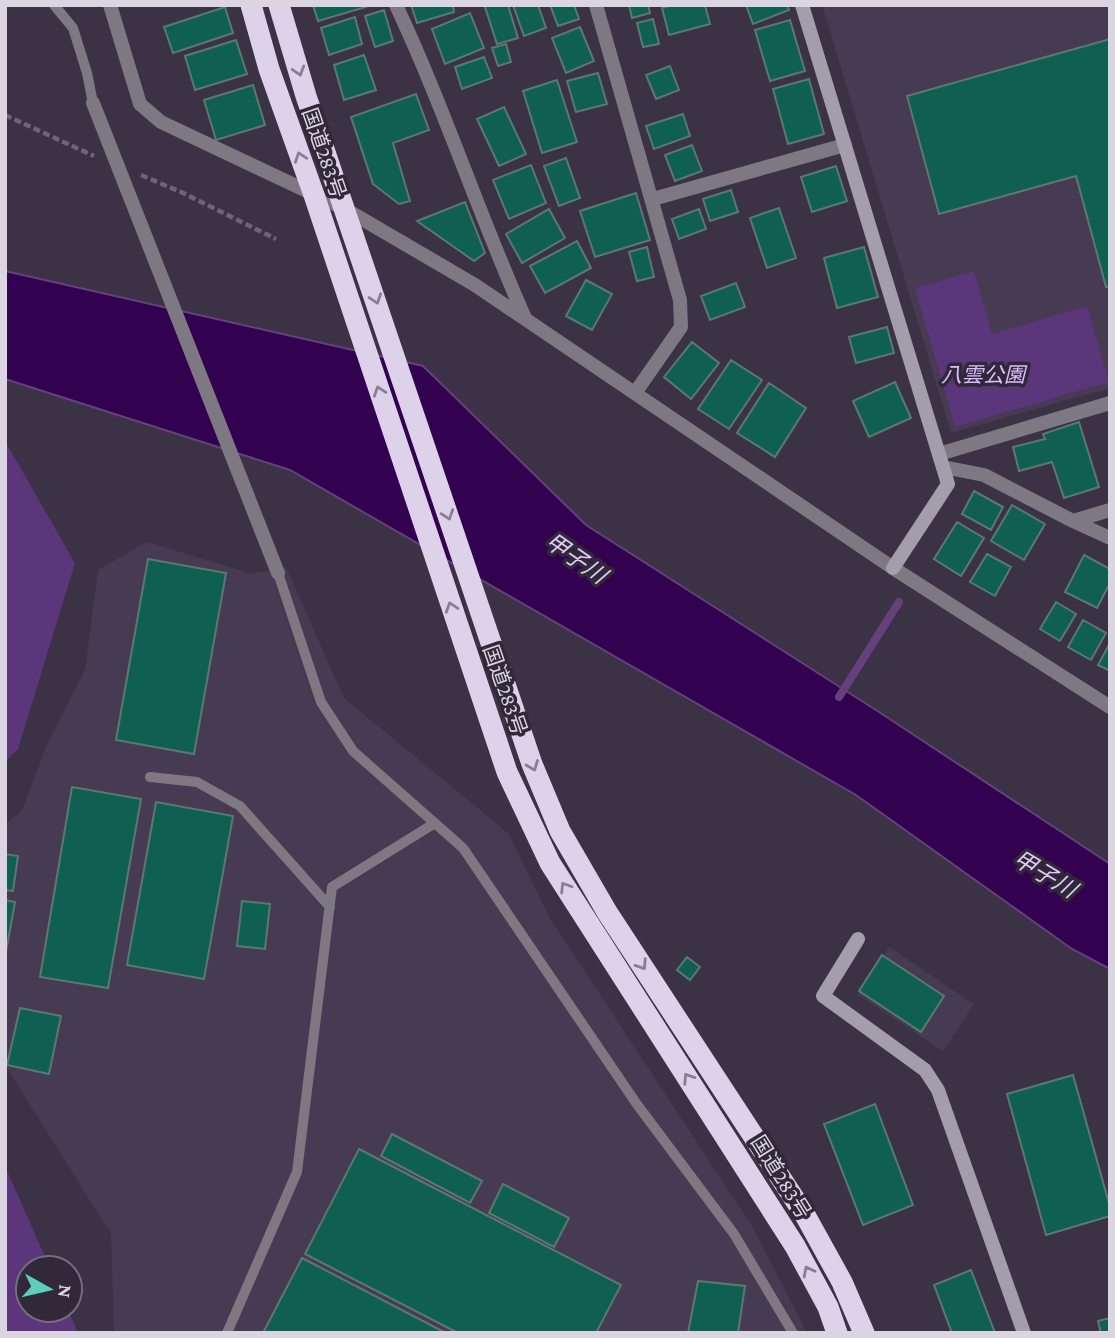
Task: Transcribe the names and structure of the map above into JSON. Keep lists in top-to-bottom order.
{
  "streets": {
    "highway": ["国道283号"]
  },
  "water": ["甲子川"],
  "parks": ["八雲公園"],
  "north": "right"
}
